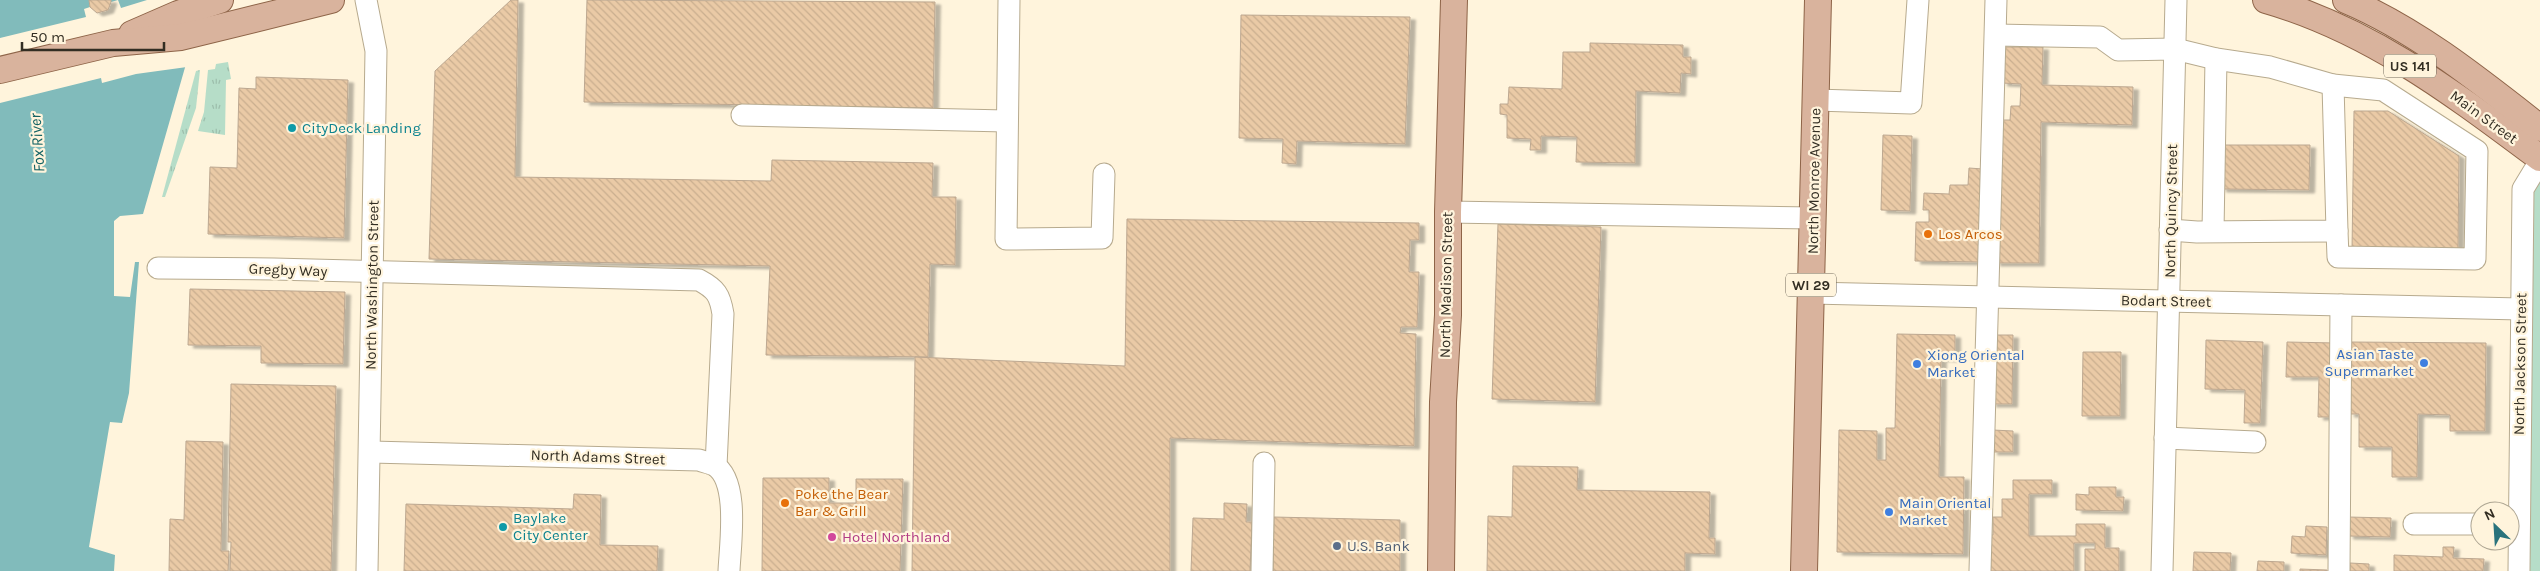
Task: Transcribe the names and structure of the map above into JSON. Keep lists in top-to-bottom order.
{
  "streets": {
    "main road": [
      "US 141",
      "Main Street",
      "North Monroe Avenue",
      "North Madison Street",
      "WI 29"
    ],
    "street": [
      "North Quincy Street",
      "Gregby Way",
      "North Washington Street",
      "Bodart Street",
      "North Jackson Street",
      "North Adams Street"
    ]
  },
  "crossings": [
    ["Main Street", "North Jackson Street"],
    ["North Monroe Avenue", "Bodart Street"],
    ["North Quincy Street", "Bodart Street"],
    ["Gregby Way", "North Washington Street"],
    ["Gregby Way", "North Adams Street"],
    ["North Washington Street", "North Adams Street"],
    ["Bodart Street", "North Jackson Street"]
  ],
  "water": ["Fox River"],
  "places": [
    "CityDeck Landing",
    "Los Arcos",
    "Asian Taste Supermarket",
    "Xiong Oriental Market",
    "Poke the Bear Bar & Grill",
    "Main Oriental Market",
    "Baylake City Center",
    "Hotel Northland",
    "U.S. Bank"
  ],
  "scale_bar": "50 m",
  "north": "top left"
}
